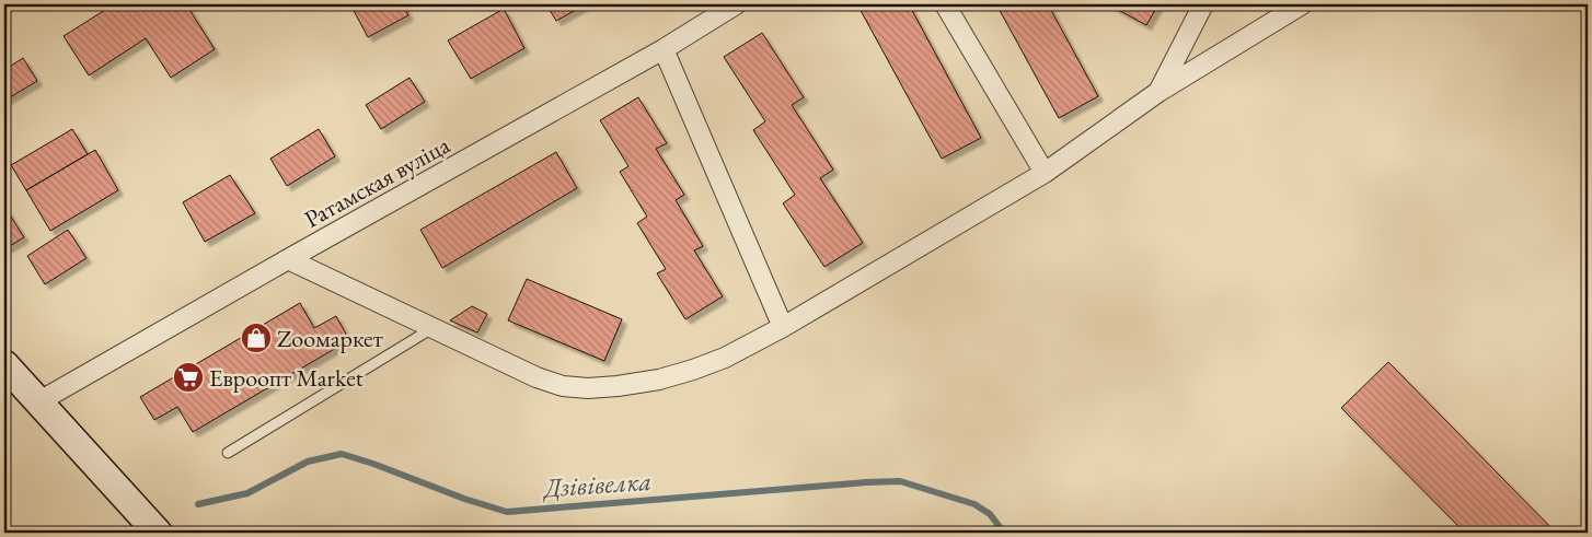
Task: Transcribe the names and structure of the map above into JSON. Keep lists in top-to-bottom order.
{
  "streets": {
    "street": ["Ратамская вуліца"]
  },
  "water": ["Дзівівелка"],
  "places": {
    "shop": ["Zooмаркет"],
    "supermarket": ["Евроопт Market"]
  }
}
